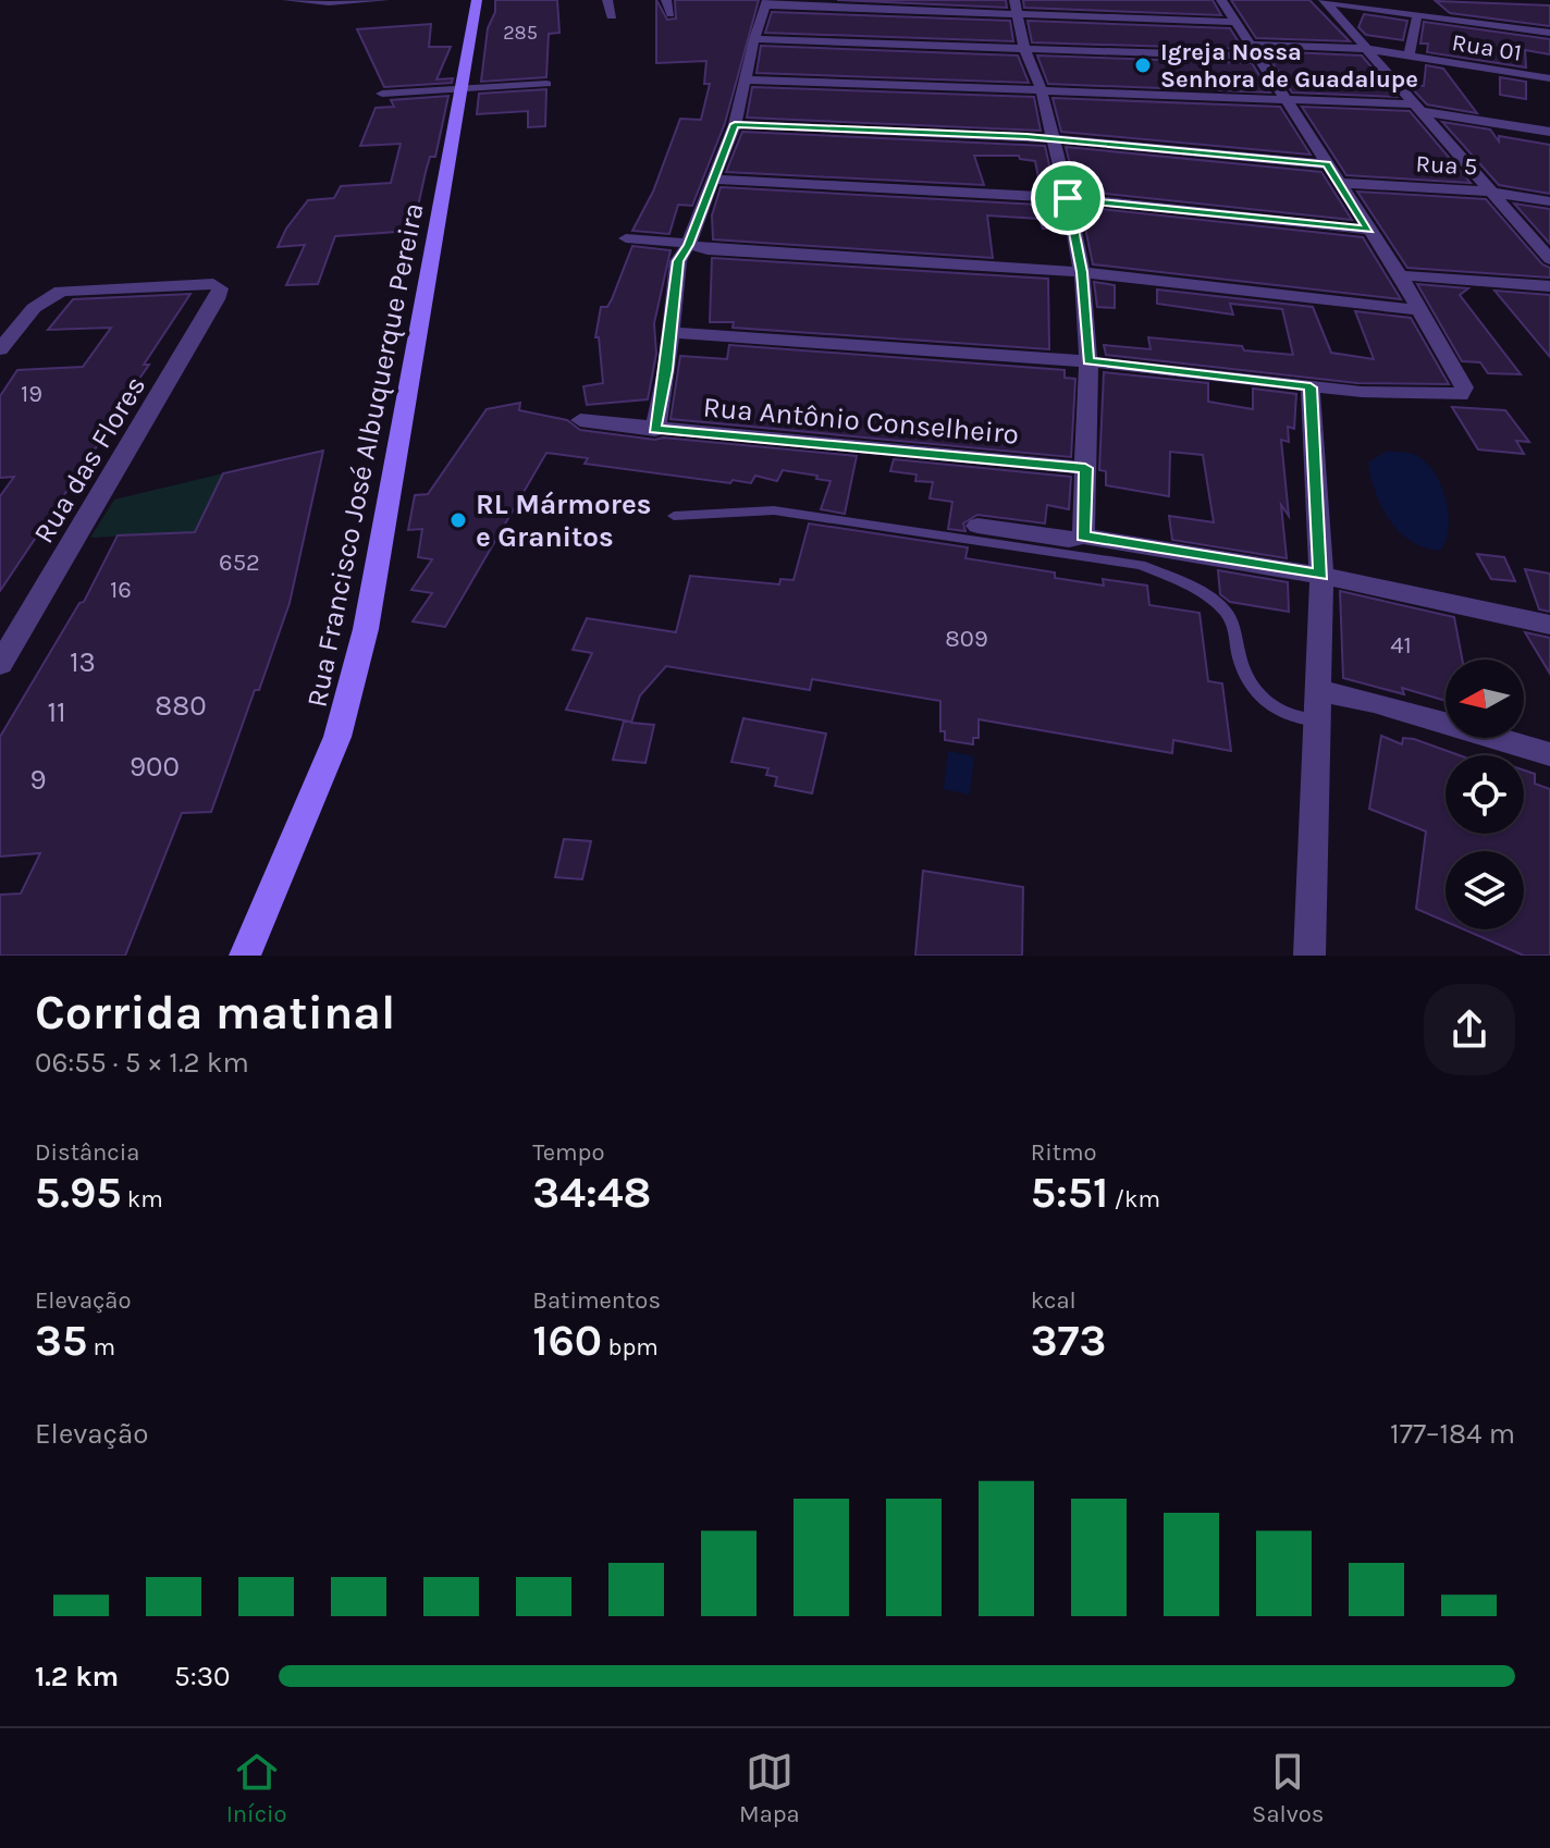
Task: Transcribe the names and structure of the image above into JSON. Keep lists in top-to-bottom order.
{
  "streets": {
    "main road": ["Rua Francisco José Albuquerque Pereira"],
    "street": [
      "Rua 01",
      "Rua 5",
      "Rua Antônio Conselheiro",
      "Rua das Flores"
    ]
  },
  "places": ["Igreja Nossa Senhora de Guadalupe", "RL Mármores e Granitos"],
  "house_numbers": [
    "285",
    "19",
    "652",
    "16",
    "809",
    "41",
    "13",
    "880",
    "11",
    "900",
    "9"
  ],
  "north": "left",
  "page": {
    "heading": ["Corrida matinal", "06:55 · 5 × 1.2 km"],
    "stats": [
      ["Distância", "5.95 km"],
      ["Tempo", "34:48"],
      ["Ritmo", "5:51 /km"],
      ["Elevação", "35 m"],
      ["Batimentos", "160 bpm"],
      ["kcal", "373"]
    ],
    "chart": ["Elevação", "177–184 m"],
    "list": [
      {
        "name": "1.2 km",
        "note": "5:30"
      }
    ],
    "tabs": ["Início", "Mapa", "Salvos"]
  }
}
